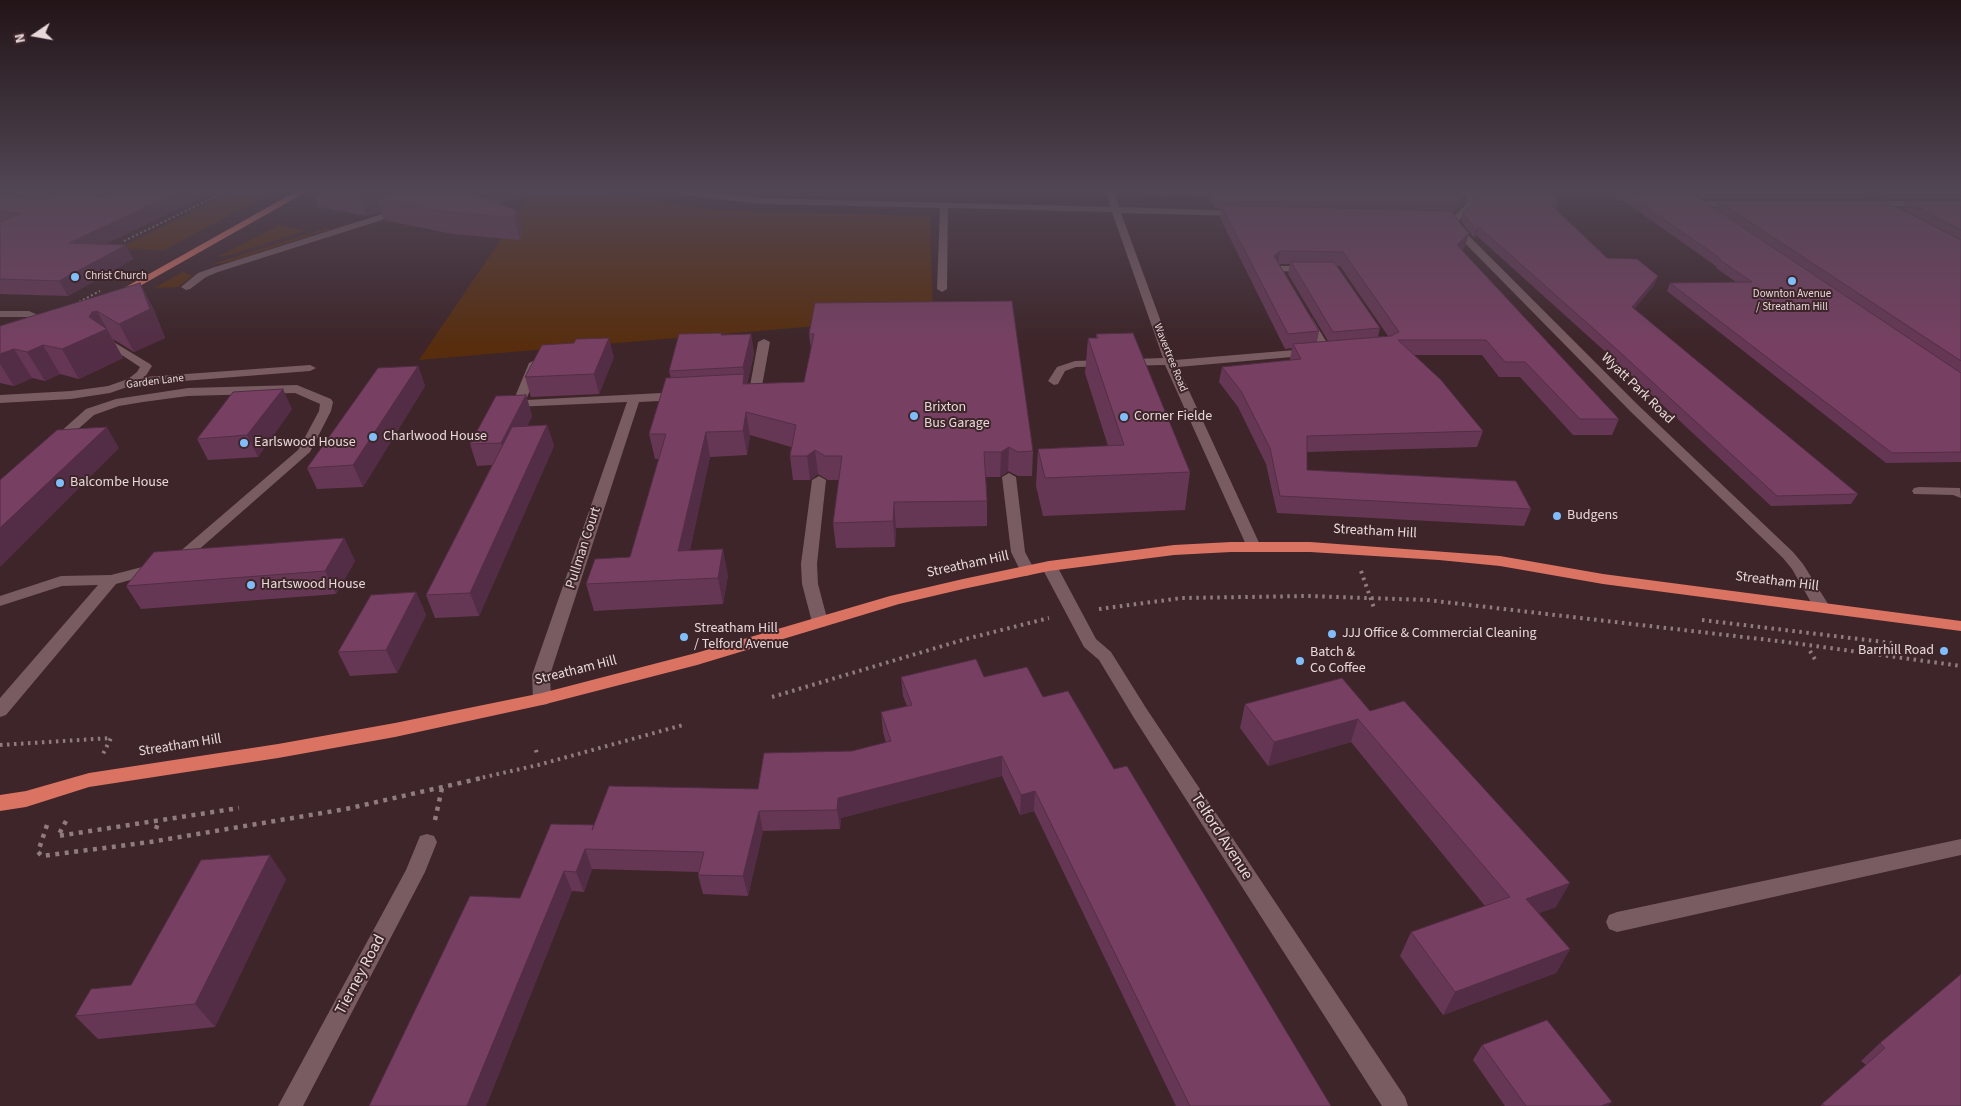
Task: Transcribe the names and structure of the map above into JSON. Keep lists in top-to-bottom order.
{
  "streets": {
    "highway": ["Streatham Hill"],
    "street": [
      "Wavertree Road",
      "Garden Lane",
      "Wyatt Park Road",
      "Pullman Court",
      "Telford Avenue",
      "Tierney Road"
    ]
  },
  "crossings": [
    ["Wavertree Road", "Streatham Hill"],
    ["Wyatt Park Road", "Streatham Hill"],
    ["Streatham Hill", "Pullman Court"],
    ["Streatham Hill", "Telford Avenue"]
  ],
  "places": [
    "Christ Church",
    "Downton Avenue / Streatham Hill",
    "Brixton Bus Garage",
    "Corner Fielde",
    "Charlwood House",
    "Earlswood House",
    "Balcombe House",
    "Budgens",
    "Hartswood House",
    "JJJ Office & Commercial Cleaning",
    "Streatham Hill / Telford Avenue",
    "Barrhill Road",
    "Batch & Co Coffee"
  ],
  "north": "left"
}
